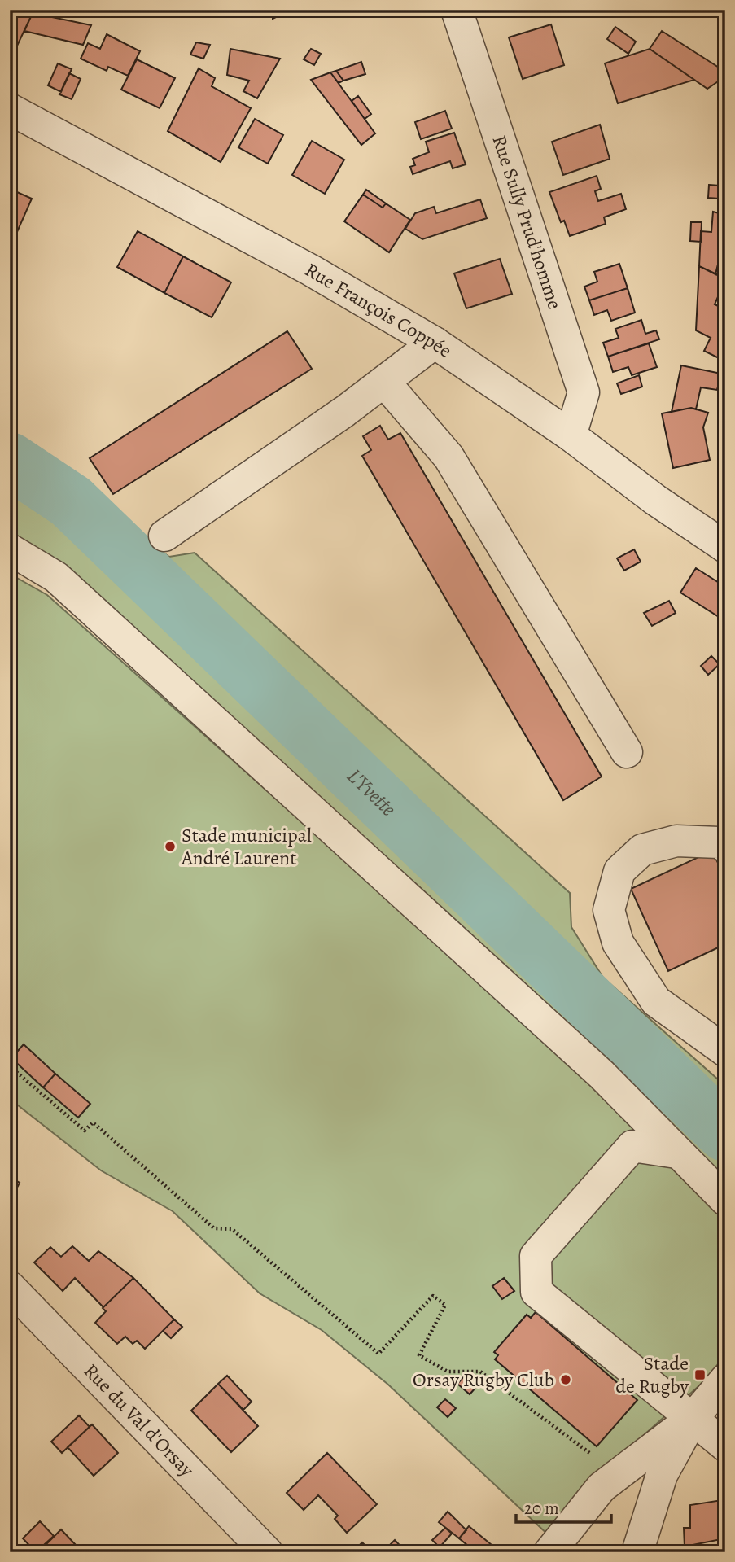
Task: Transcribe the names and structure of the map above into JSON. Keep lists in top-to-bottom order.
{
  "streets": {
    "street": ["Rue Sully Prud'homme", "Rue François Coppée", "Rue du Val d'Orsay"]
  },
  "crossings": [
    ["Rue Sully Prud'homme", "Rue François Coppée"]
  ],
  "water": ["L'Yvette"],
  "places": {
    "other": ["Stade municipal André Laurent", "Orsay Rugby Club"],
    "transit": ["Stade de Rugby"]
  },
  "scale_bar": "20 m"
}
